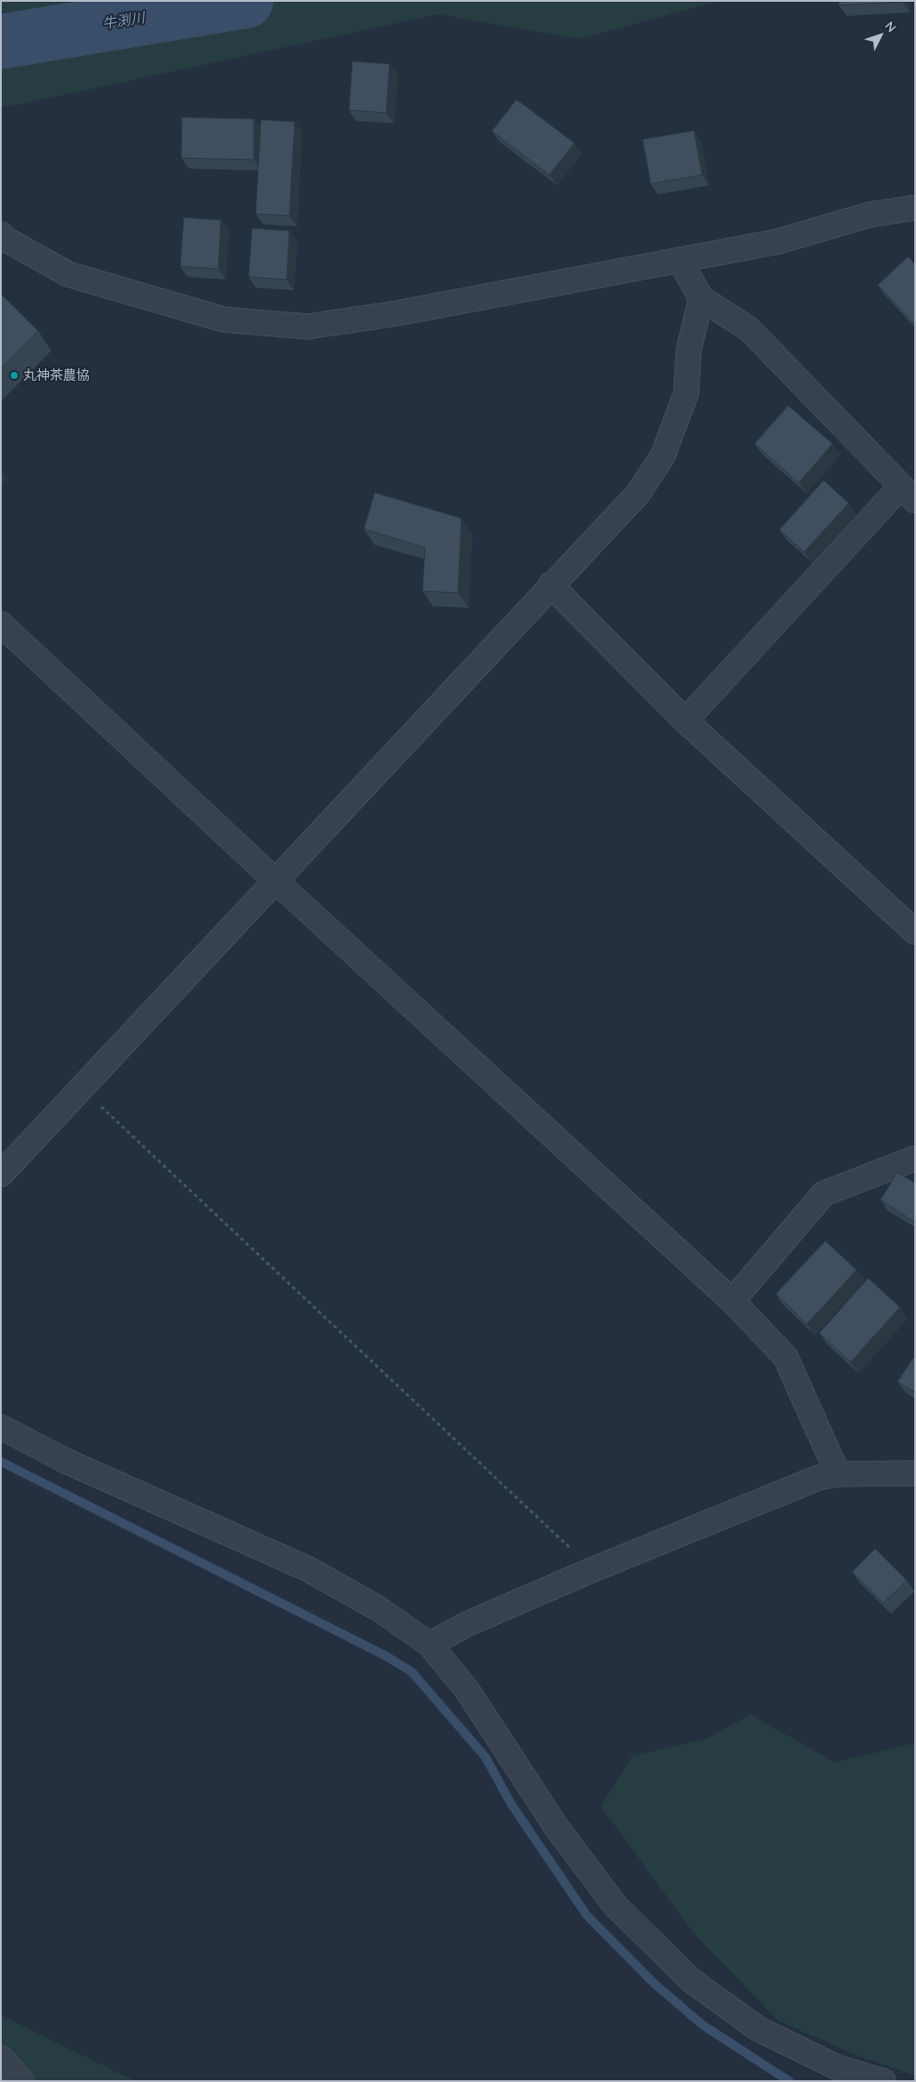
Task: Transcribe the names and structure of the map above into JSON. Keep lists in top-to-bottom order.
{
  "water": ["牛渕川"],
  "places": ["丸神茶農協"],
  "north": "top right"
}
